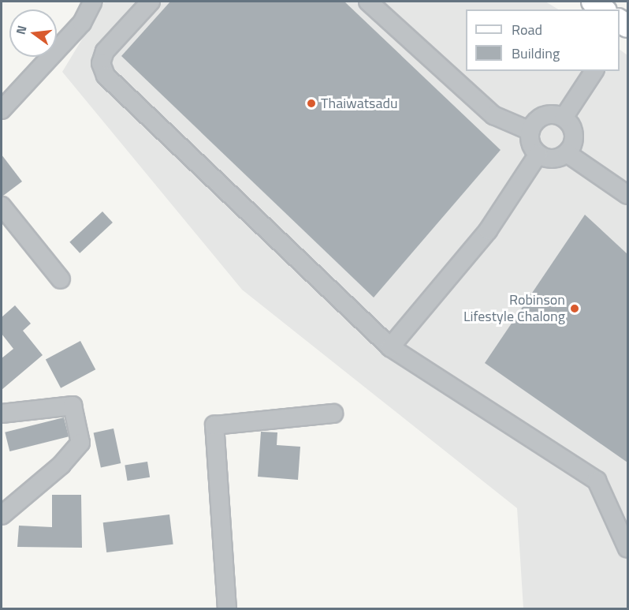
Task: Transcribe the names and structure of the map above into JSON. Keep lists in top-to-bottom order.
{
  "places": ["Thaiwatsadu", "Robinson Lifestyle Chalong"],
  "legend": ["Road", "Building"],
  "north": "left"
}
